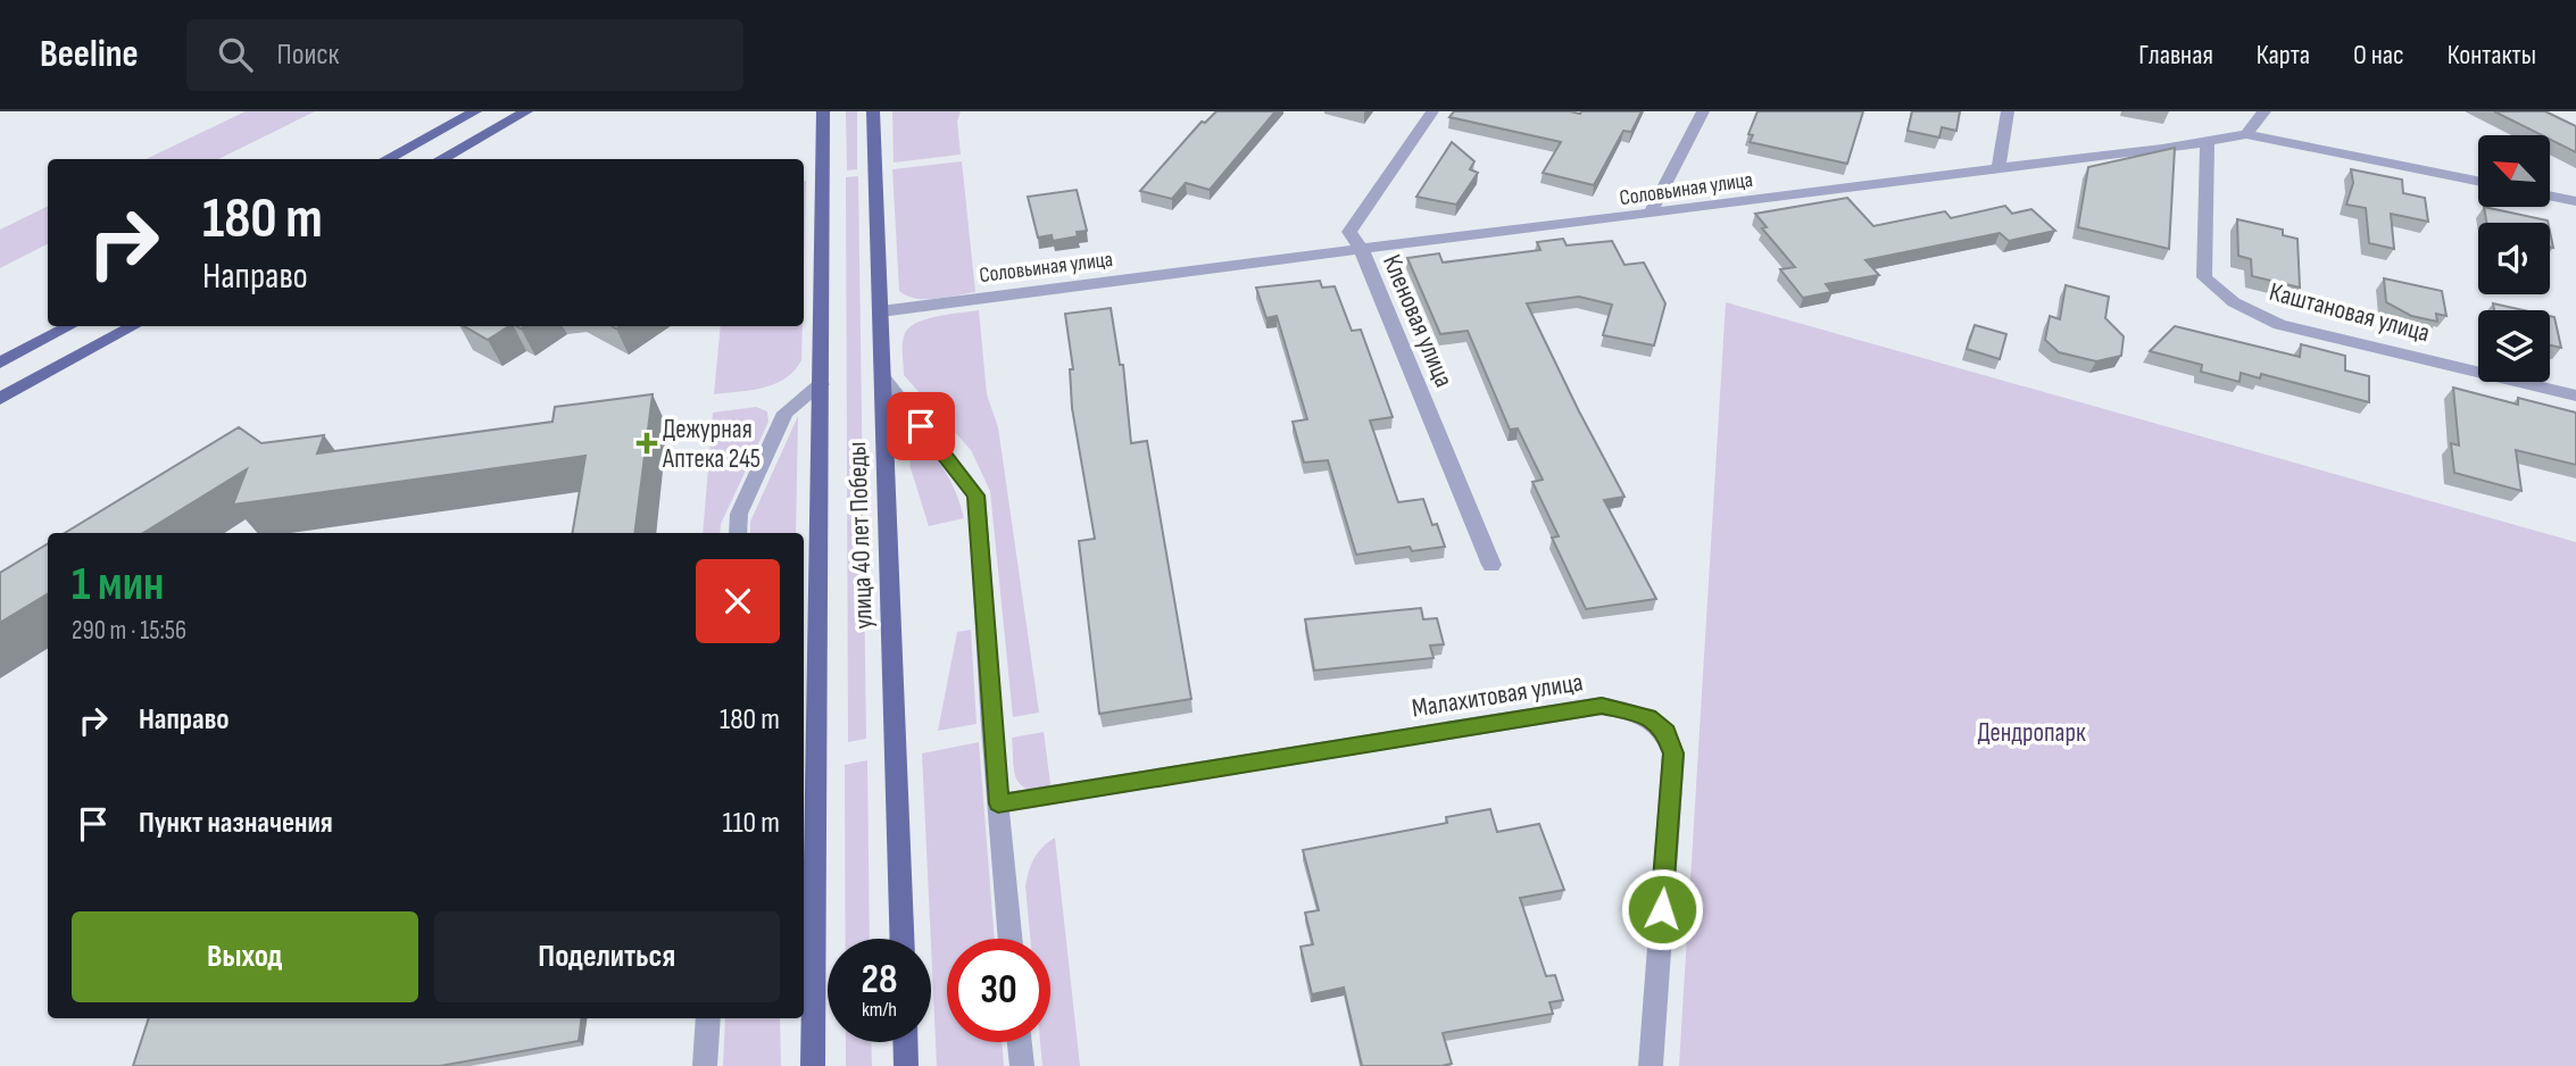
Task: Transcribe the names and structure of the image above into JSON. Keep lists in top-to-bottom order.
{
  "streets": {
    "main road": ["улица 40 лет Победы"],
    "street": [
      "Соловьиная улица",
      "Каштановая улица",
      "Кленовая улица",
      "Малахитовая улица"
    ]
  },
  "crossings": [
    ["Соловьиная улица", "Каштановая улица"],
    ["Соловьиная улица", "Кленовая улица"],
    ["Соловьиная улица", "улица 40 лет Победы"]
  ],
  "parks": ["Дендропарк"],
  "places": {
    "health": ["Дежурная Аптека 245"]
  },
  "north": "top left",
  "page": {
    "header": "Beeline",
    "search": "Поиск",
    "nav": [
      "Главная",
      "Карта",
      "О нас",
      "Контакты"
    ],
    "turn": ["180 m", "Направо"],
    "heading": ["1 мин", "290 m · 15:56"],
    "list": [
      {
        "name": "Направо",
        "value": "180 m"
      },
      {
        "name": "Пункт назначения",
        "value": "110 m"
      }
    ],
    "buttons": ["Выход", "Поделиться"],
    "speed": "28 km/h",
    "limit": "30"
  }
}
